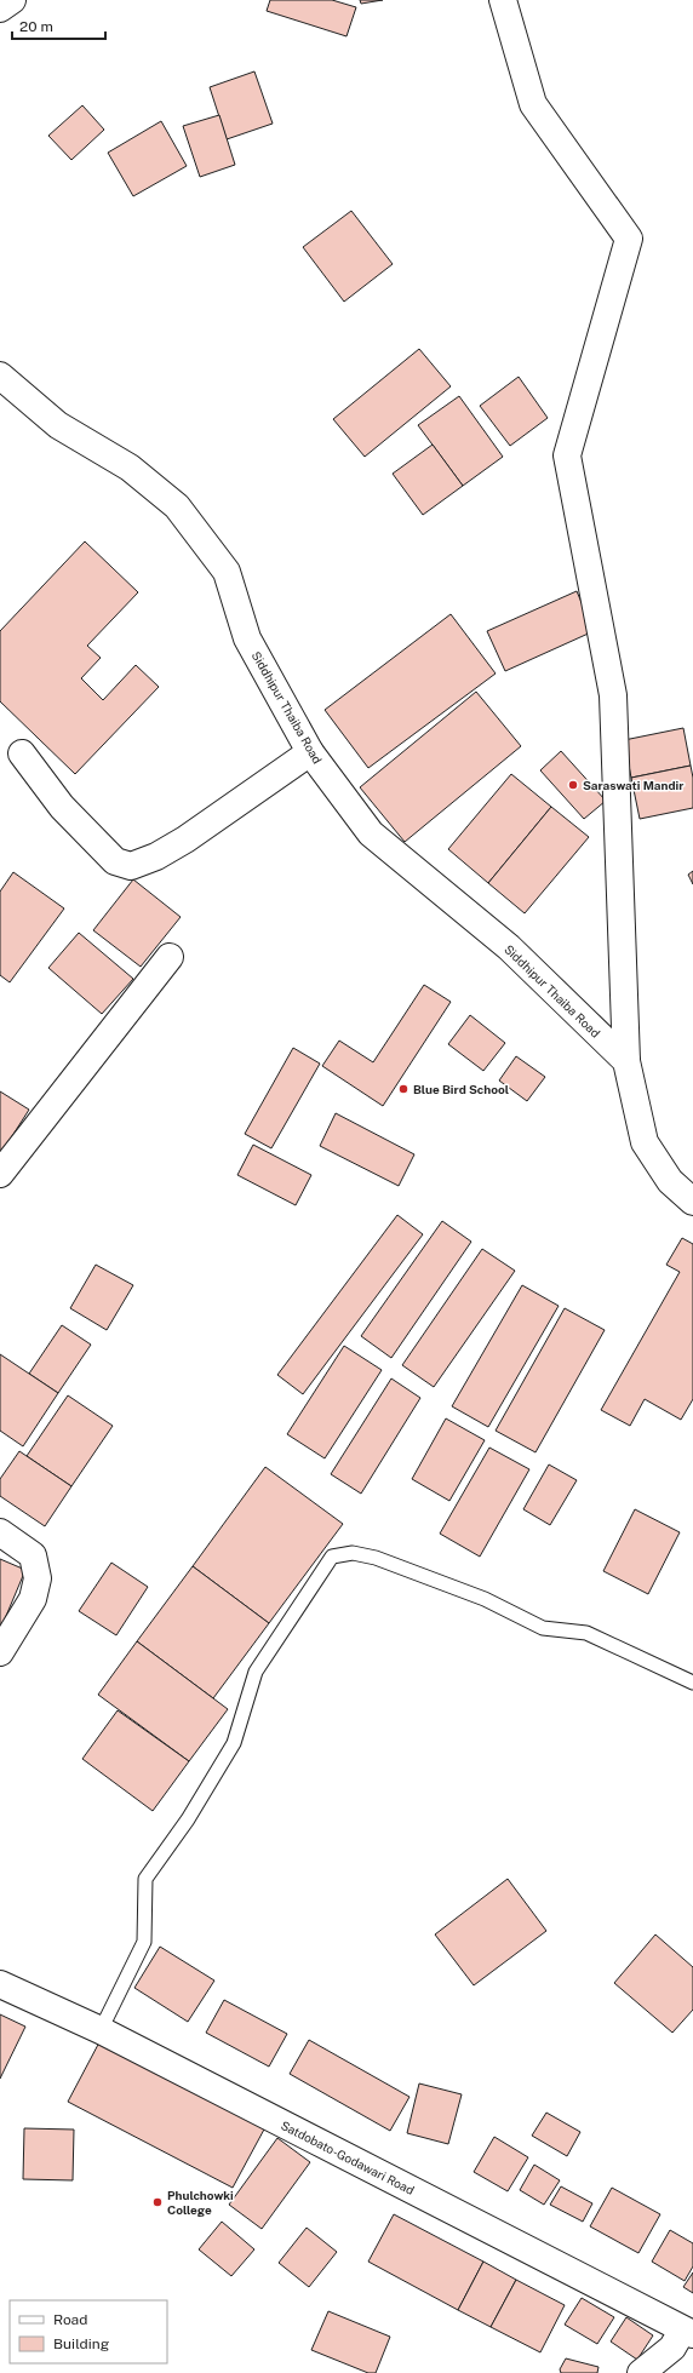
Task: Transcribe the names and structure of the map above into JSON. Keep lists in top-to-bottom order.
{
  "streets": {
    "street": ["Siddhipur Thaiba Road", "Satdobato-Godawari Road"]
  },
  "places": ["Saraswati Mandir", "Blue Bird School", "Phulchowki College"],
  "legend": ["Road", "Building"],
  "scale_bar": "20 m"
}
